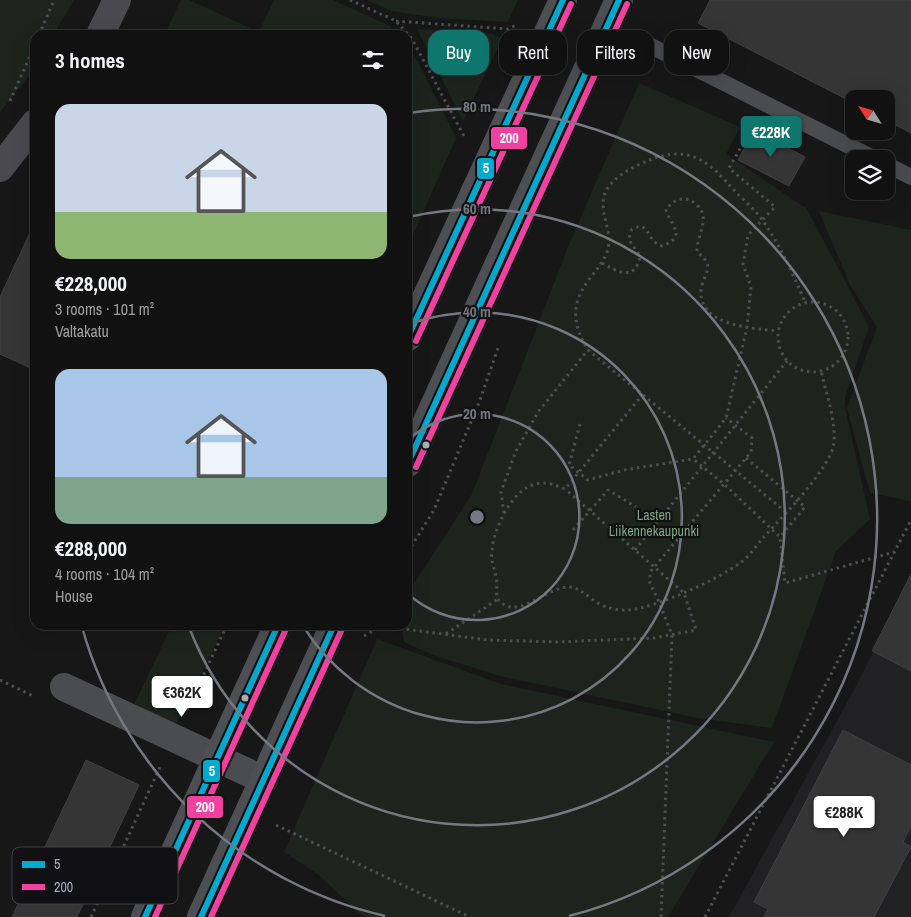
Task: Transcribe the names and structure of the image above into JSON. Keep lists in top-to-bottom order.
{
  "parks": ["Lasten Liikennekaupunki"],
  "lines": ["transit line 5", "transit line 200"],
  "legend": ["5", "200"],
  "north": "top left",
  "page": {
    "chip": [
      "Buy",
      "Rent",
      "Filters",
      "New"
    ],
    "heading": "3 homes",
    "list": [
      {
        "name": "€228,000",
        "note": "3 rooms · 101 m² · Valtakatu"
      },
      {
        "name": "€288,000",
        "note": "4 rooms · 104 m² · House"
      }
    ],
    "price": ["€228K", "€362K", "€288K"]
  },
  "rings": [
    "80 m",
    "60 m",
    "40 m",
    "20 m"
  ]
}
